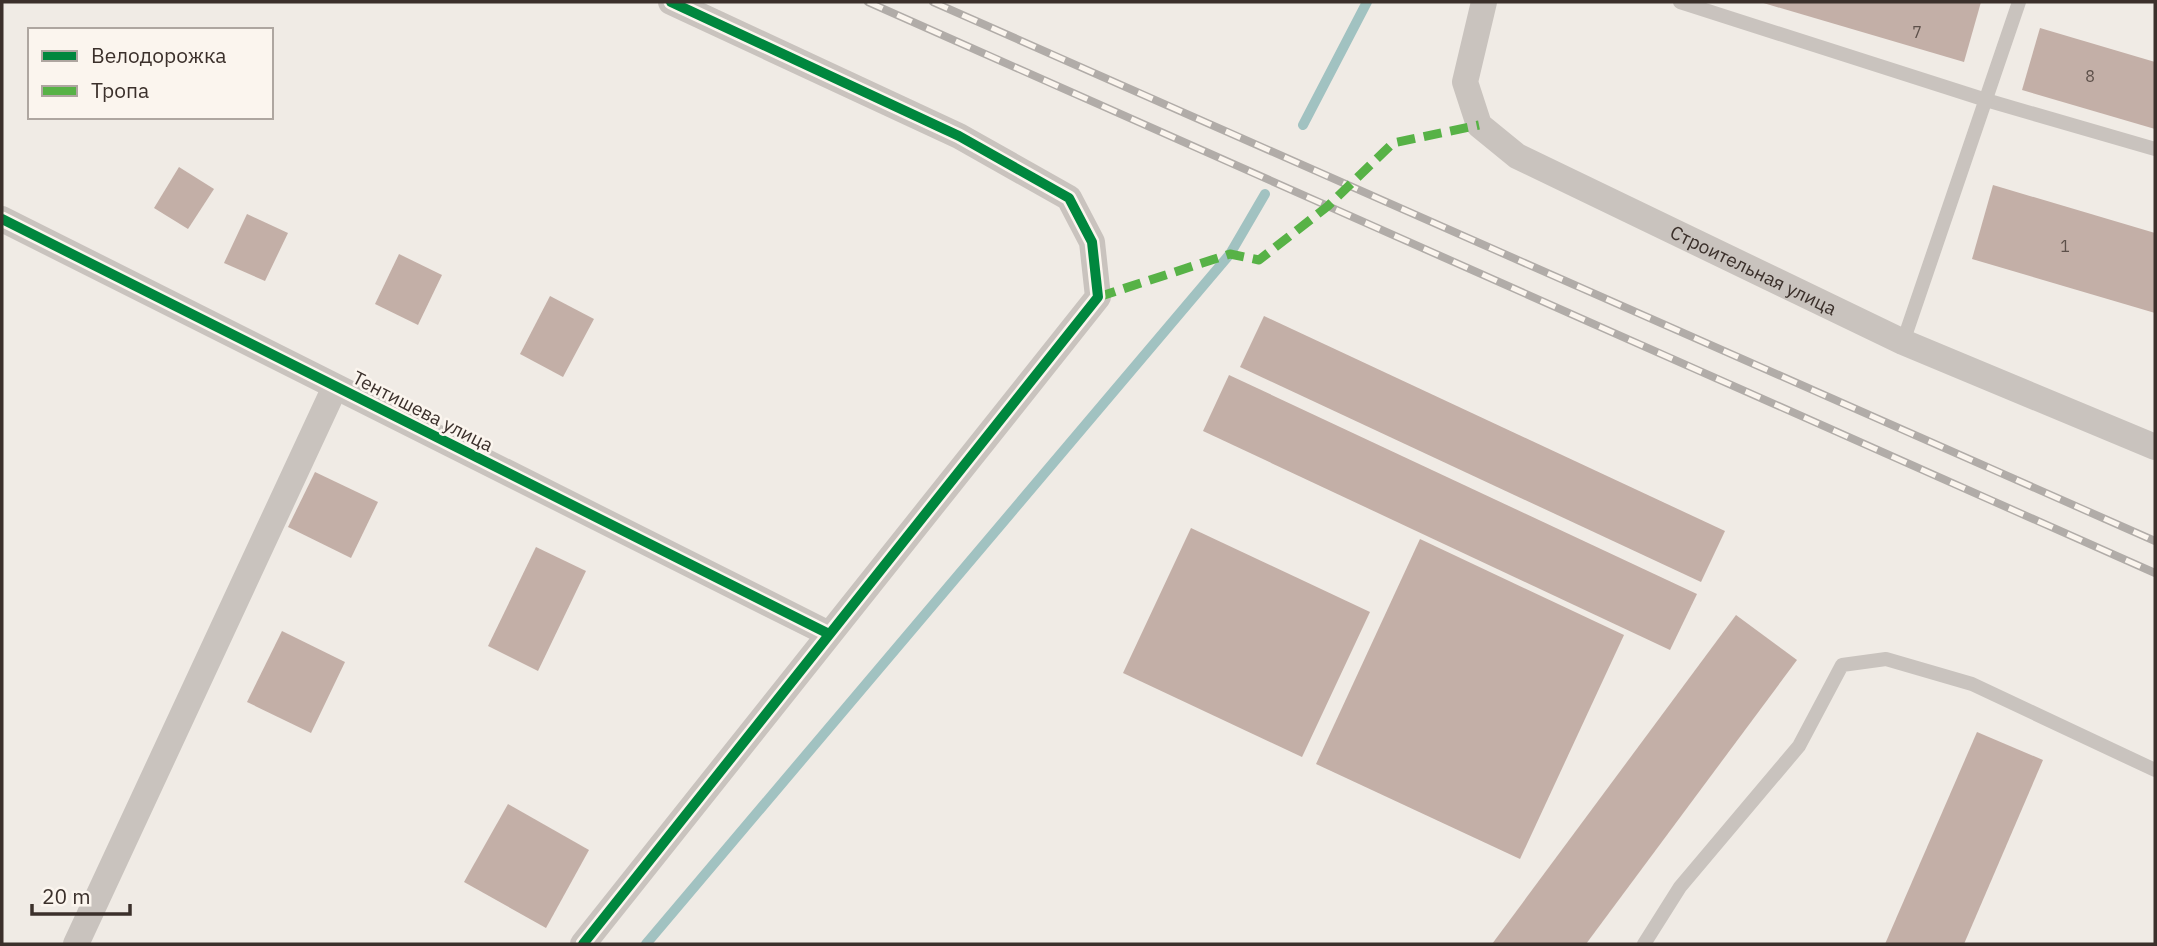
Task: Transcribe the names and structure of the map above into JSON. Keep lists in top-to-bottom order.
{
  "streets": {
    "street": ["Строительная улица", "Тентишева улица"]
  },
  "house_numbers": ["7", "8", "1"],
  "legend": ["Велодорожка", "Тропа"],
  "scale_bar": "20 m"
}
